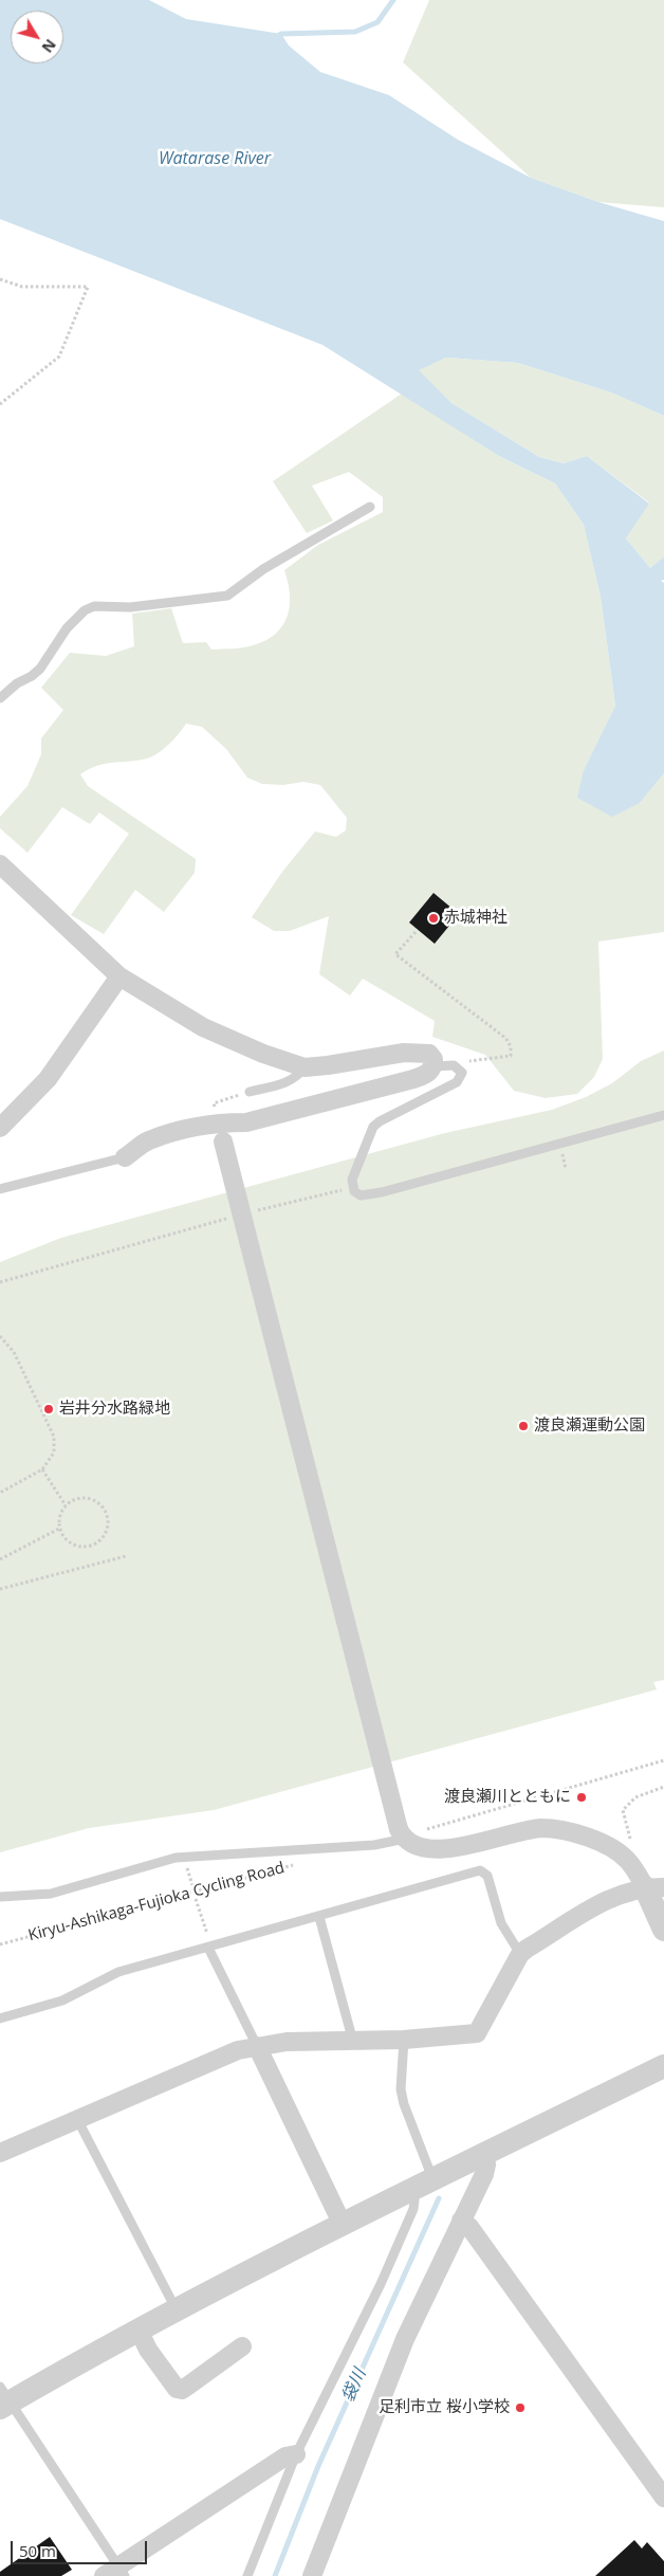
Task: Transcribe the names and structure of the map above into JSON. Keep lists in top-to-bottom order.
{
  "streets": {
    "path": ["Kiryu-Ashikaga-Fujioka Cycling Road"]
  },
  "water": ["Watarase River", "袋川"],
  "places": [
    "赤城神社",
    "岩井分水路緑地",
    "渡良瀬運動公園",
    "渡良瀬川とともに",
    "足利市立 桜小学校"
  ],
  "scale_bar": "50 m",
  "north": "bottom right"
}
